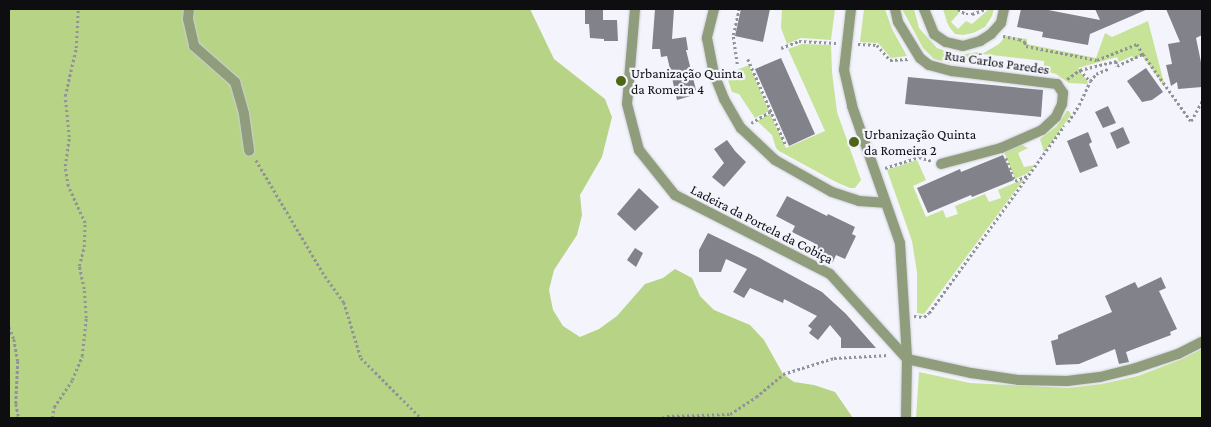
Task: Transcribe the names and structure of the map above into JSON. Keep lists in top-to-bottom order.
{
  "streets": {
    "street": ["Rua Carlos Paredes", "Ladeira da Portela da Cobiça"]
  },
  "places": ["Urbanização Quinta da Romeira 4", "Urbanização Quinta da Romeira 2"]
}
